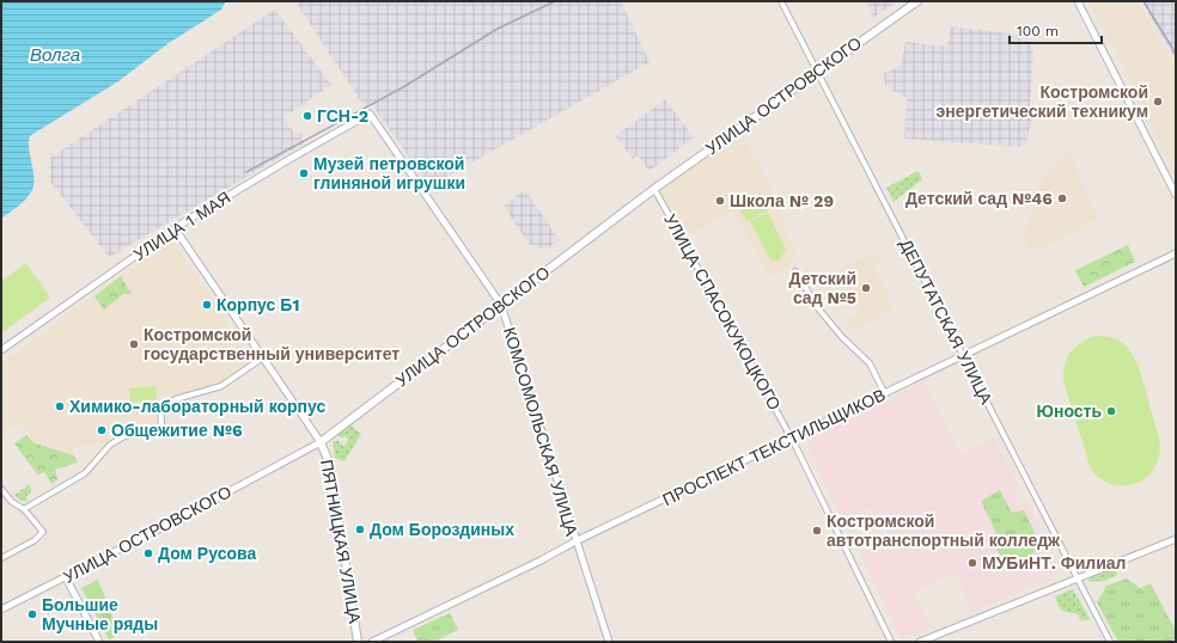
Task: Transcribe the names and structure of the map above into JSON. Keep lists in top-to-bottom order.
{
  "streets": {
    "main road": ["УЛИЦА ОСТРОВСКОГО", "ПЯТНИЦКАЯ УЛИЦА"],
    "street": [
      "УЛИЦА 1 МАЯ",
      "УЛИЦА СПАСОКУКОЦКОГО",
      "ДЕПУТАТСКАЯ УЛИЦА",
      "КОМСОМОЛЬСКАЯ УЛИЦА",
      "ПРОСПЕКТ ТЕКСТИЛЬЩИКОВ"
    ]
  },
  "crossings": [
    ["УЛИЦА ОСТРОВСКОГО", "УЛИЦА СПАСОКУКОЦКОГО"],
    ["УЛИЦА ОСТРОВСКОГО", "ДЕПУТАТСКАЯ УЛИЦА"],
    ["УЛИЦА ОСТРОВСКОГО", "КОМСОМОЛЬСКАЯ УЛИЦА"],
    ["УЛИЦА ОСТРОВСКОГО", "ПЯТНИЦКАЯ УЛИЦА"],
    ["УЛИЦА 1 МАЯ", "КОМСОМОЛЬСКАЯ УЛИЦА"],
    ["УЛИЦА 1 МАЯ", "ПЯТНИЦКАЯ УЛИЦА"],
    ["УЛИЦА СПАСОКУКОЦКОГО", "ПРОСПЕКТ ТЕКСТИЛЬЩИКОВ"],
    ["ДЕПУТАТСКАЯ УЛИЦА", "ПРОСПЕКТ ТЕКСТИЛЬЩИКОВ"],
    ["КОМСОМОЛЬСКАЯ УЛИЦА", "ПРОСПЕКТ ТЕКСТИЛЬЩИКОВ"]
  ],
  "water": ["Волга"],
  "places": [
    "Костромской энергетический техникум",
    "ГСН-2",
    "Музей петровской глиняной игрушки",
    "Детский сад №46",
    "Школа № 29",
    "Детский сад №5",
    "Корпус Б1",
    "Костромской государственный университет",
    "Химико-лабораторный корпус",
    "Юность",
    "Общежитие №6",
    "Дом Бороздиных",
    "Костромской автотранспортный колледж",
    "Дом Русова",
    "МУБиНТ. Филиал",
    "Большие Мучные ряды"
  ],
  "scale_bar": "100 m"
}
